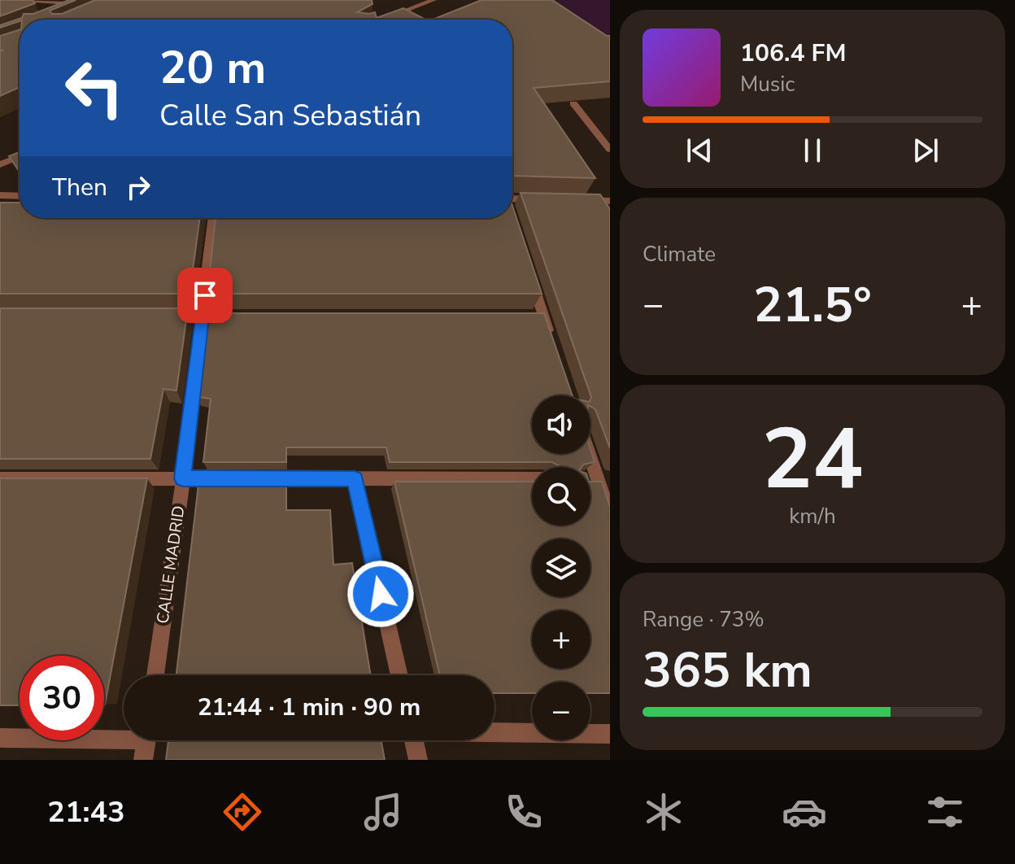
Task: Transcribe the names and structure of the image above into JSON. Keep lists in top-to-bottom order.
{
  "streets": {
    "street": ["CALLE MADRID"]
  },
  "page": {
    "turn": ["20 m", "Calle San Sebastián"],
    "song": ["106.4 FM", "Music"],
    "then": "Then",
    "tile": [
      "Climate",
      ["24", "km/h"],
      ["Range · 73%", "365 km"]
    ],
    "heat": ["−", "21.5°", "+"],
    "map_buttons": ["+", "−"],
    "limit": "30",
    "trip": "21:44 · 1 min · 90 m",
    "tabs": "21:43"
  }
}
